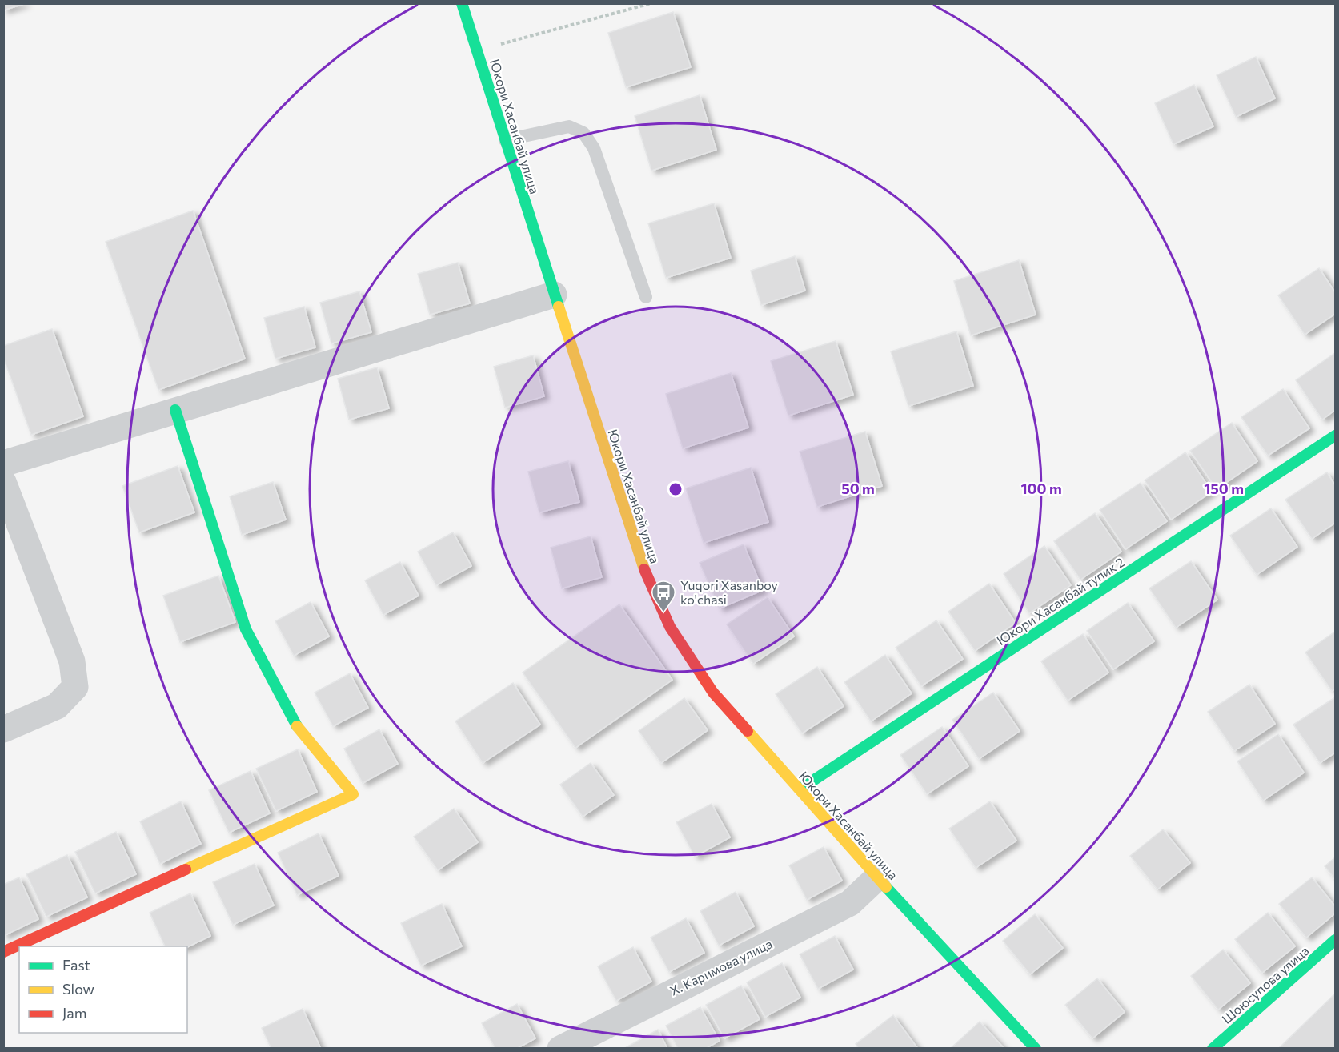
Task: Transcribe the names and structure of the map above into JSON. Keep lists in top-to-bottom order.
{
  "streets": {
    "street": [
      "Юкори Хасанбай улица",
      "Юкори Хасанбай тупик 2",
      "Х. Каримова улица",
      "Шоюсупова улица"
    ]
  },
  "crossings": [
    ["Юкори Хасанбай улица", "Юкори Хасанбай тупик 2"],
    ["Юкори Хасанбай улица", "Х. Каримова улица"]
  ],
  "places": {
    "bus stop": ["Yuqori Xasanboy ko'chasi"]
  },
  "legend": ["Fast", "Slow", "Jam"],
  "rings": ["50 m", "100 m", "150 m"]
}
